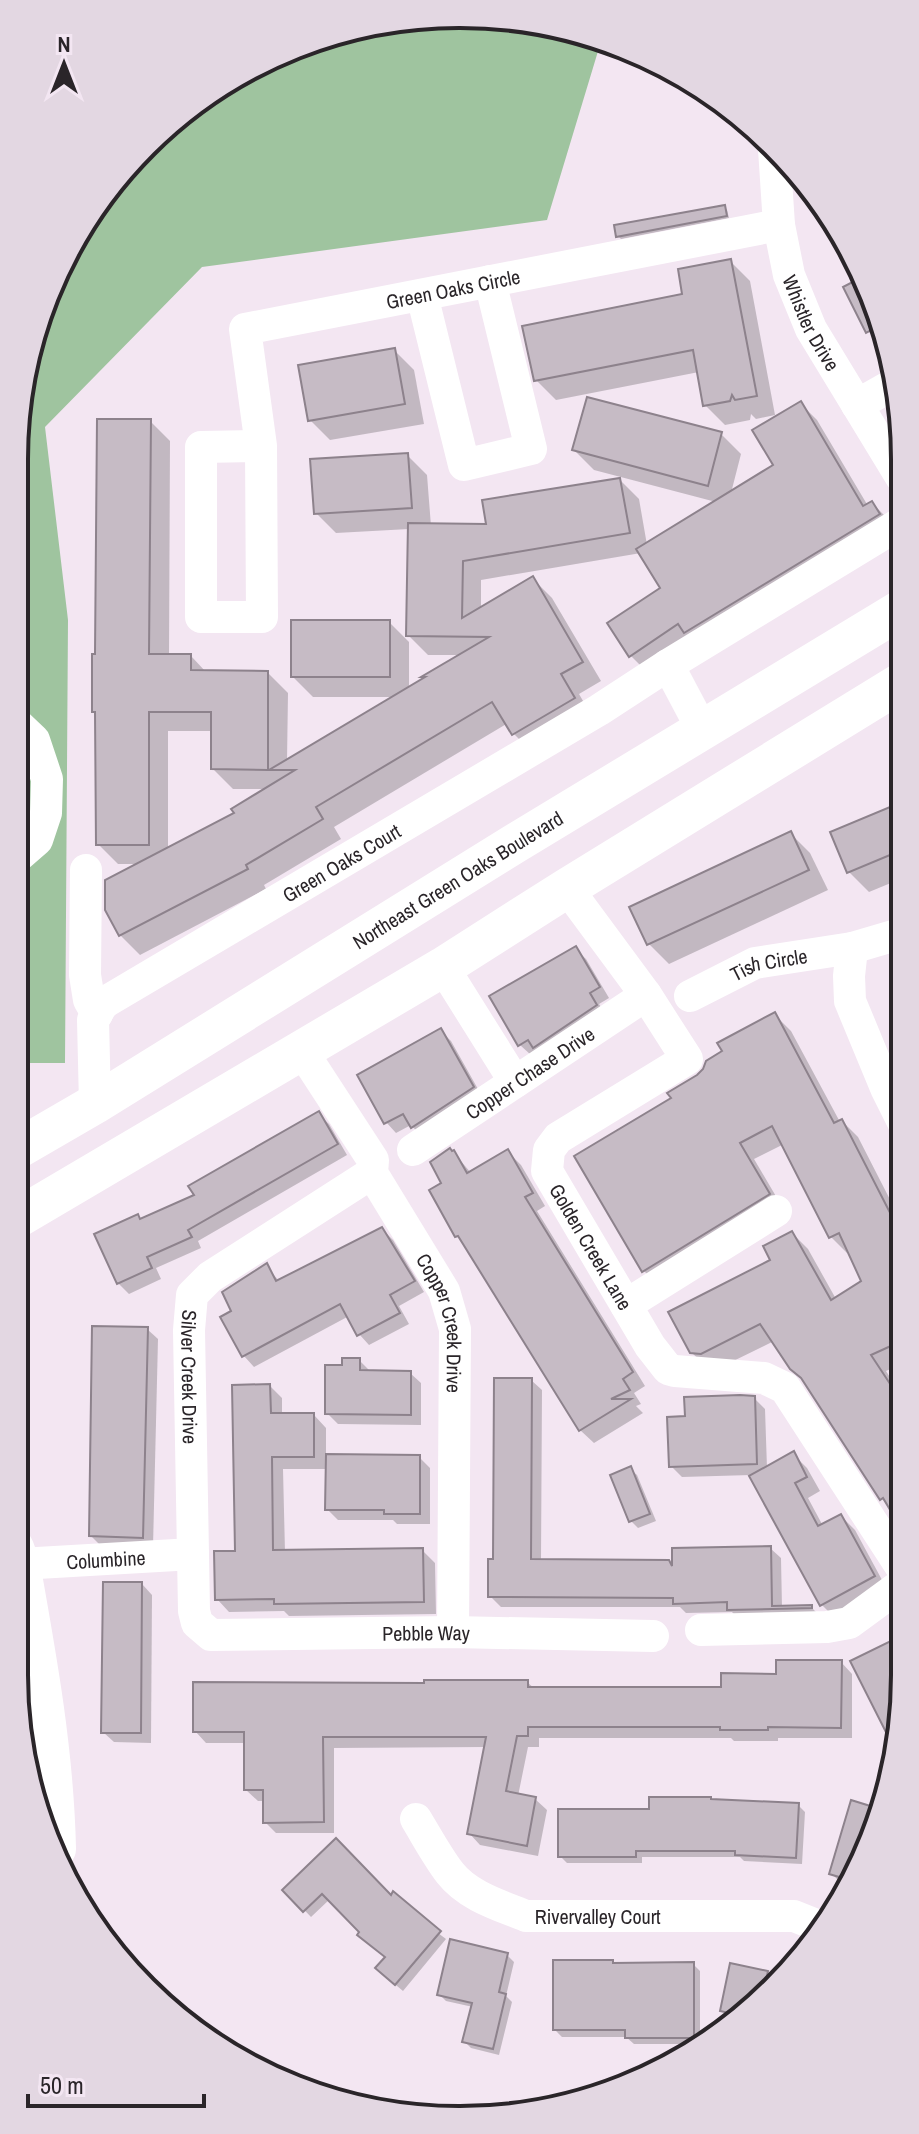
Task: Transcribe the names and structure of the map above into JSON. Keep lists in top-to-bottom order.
{
  "streets": {
    "main road": ["Northeast Green Oaks Boulevard"],
    "street": [
      "Green Oaks Circle",
      "Whistler Drive",
      "Green Oaks Court",
      "Tish Circle",
      "Copper Chase Drive",
      "Golden Creek Lane",
      "Copper Creek Drive",
      "Silver Creek Drive",
      "Columbine",
      "Pebble Way",
      "Rivervalley Court"
    ]
  },
  "crossings": [
    ["Green Oaks Circle", "Whistler Drive"],
    ["Copper Chase Drive", "Golden Creek Lane"],
    ["Copper Creek Drive", "Silver Creek Drive"],
    ["Copper Creek Drive", "Pebble Way"],
    ["Silver Creek Drive", "Columbine"],
    ["Silver Creek Drive", "Pebble Way"]
  ],
  "scale_bar": "50 m",
  "north": "top"
}
